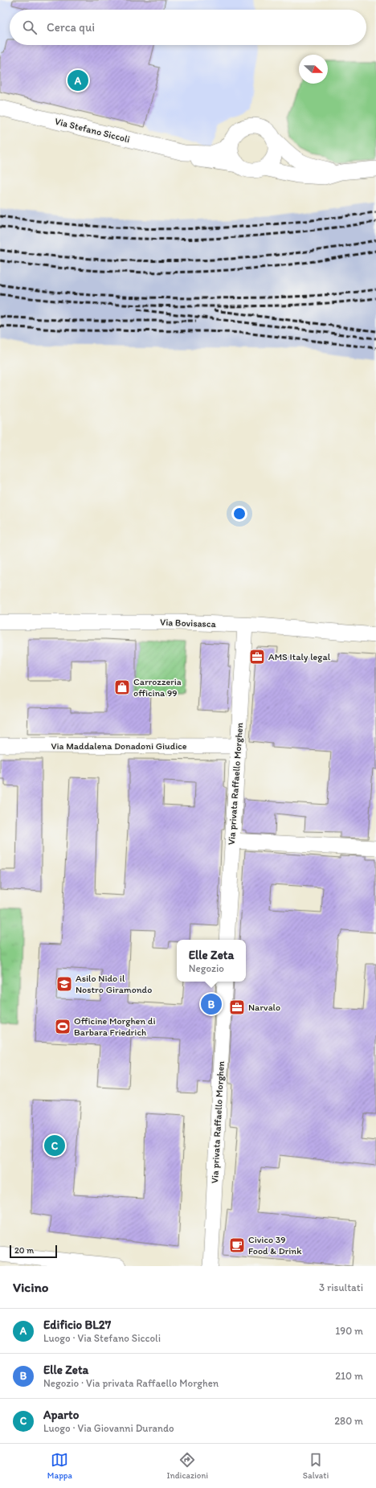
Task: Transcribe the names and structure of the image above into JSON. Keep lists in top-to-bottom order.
{
  "streets": {
    "street": [
      "Via Stefano Siccoli",
      "Via Bovisasca",
      "Via Maddalena Donadoni Giudice",
      "Via privata Raffaello Morghen"
    ]
  },
  "crossings": [
    ["Via Bovisasca", "Via privata Raffaello Morghen"],
    ["Via Maddalena Donadoni Giudice", "Via privata Raffaello Morghen"]
  ],
  "places": {
    "office": ["AMS Italy legal", "Narvalo"],
    "shop": ["Carrozzeria officina 99"],
    "school or university": ["Asilo Nido il Nostro Giramondo"],
    "sports": ["Officine Morghen di Barbara Friedrich"],
    "cafe": ["Civico 39 Food & Drink"]
  },
  "scale_bar": "20 m",
  "north": "right",
  "page": {
    "search": "Cerca qui",
    "pins": ["A", "B", "C"],
    "popup": ["Elle Zeta", "Negozio"],
    "scale": "20 m",
    "heading": ["Vicino", "3 risultati"],
    "list": [
      {
        "mark": "A",
        "name": "Edificio BL27",
        "note": "Luogo · Via Stefano Siccoli",
        "value": "190 m"
      },
      {
        "mark": "B",
        "name": "Elle Zeta",
        "note": "Negozio · Via privata Raffaello Morghen",
        "value": "210 m"
      },
      {
        "mark": "C",
        "name": "Aparto",
        "note": "Luogo · Via Giovanni Durando",
        "value": "280 m"
      }
    ],
    "nav": ["Mappa", "Indicazioni", "Salvati"]
  }
}
